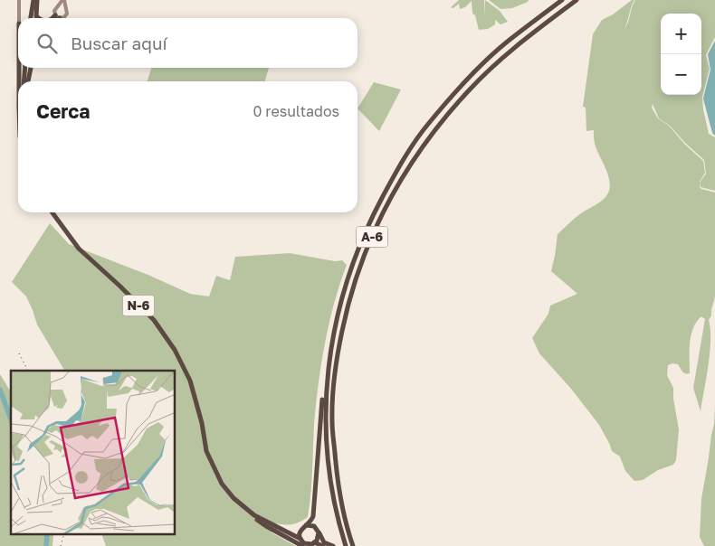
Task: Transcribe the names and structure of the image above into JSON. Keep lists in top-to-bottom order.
{
  "streets": {
    "highway": ["A-6", "N-6"]
  },
  "page": {
    "map_buttons": ["+", "−"],
    "search": "Buscar aquí",
    "heading": ["Cerca", "0 resultados"]
  }
}
